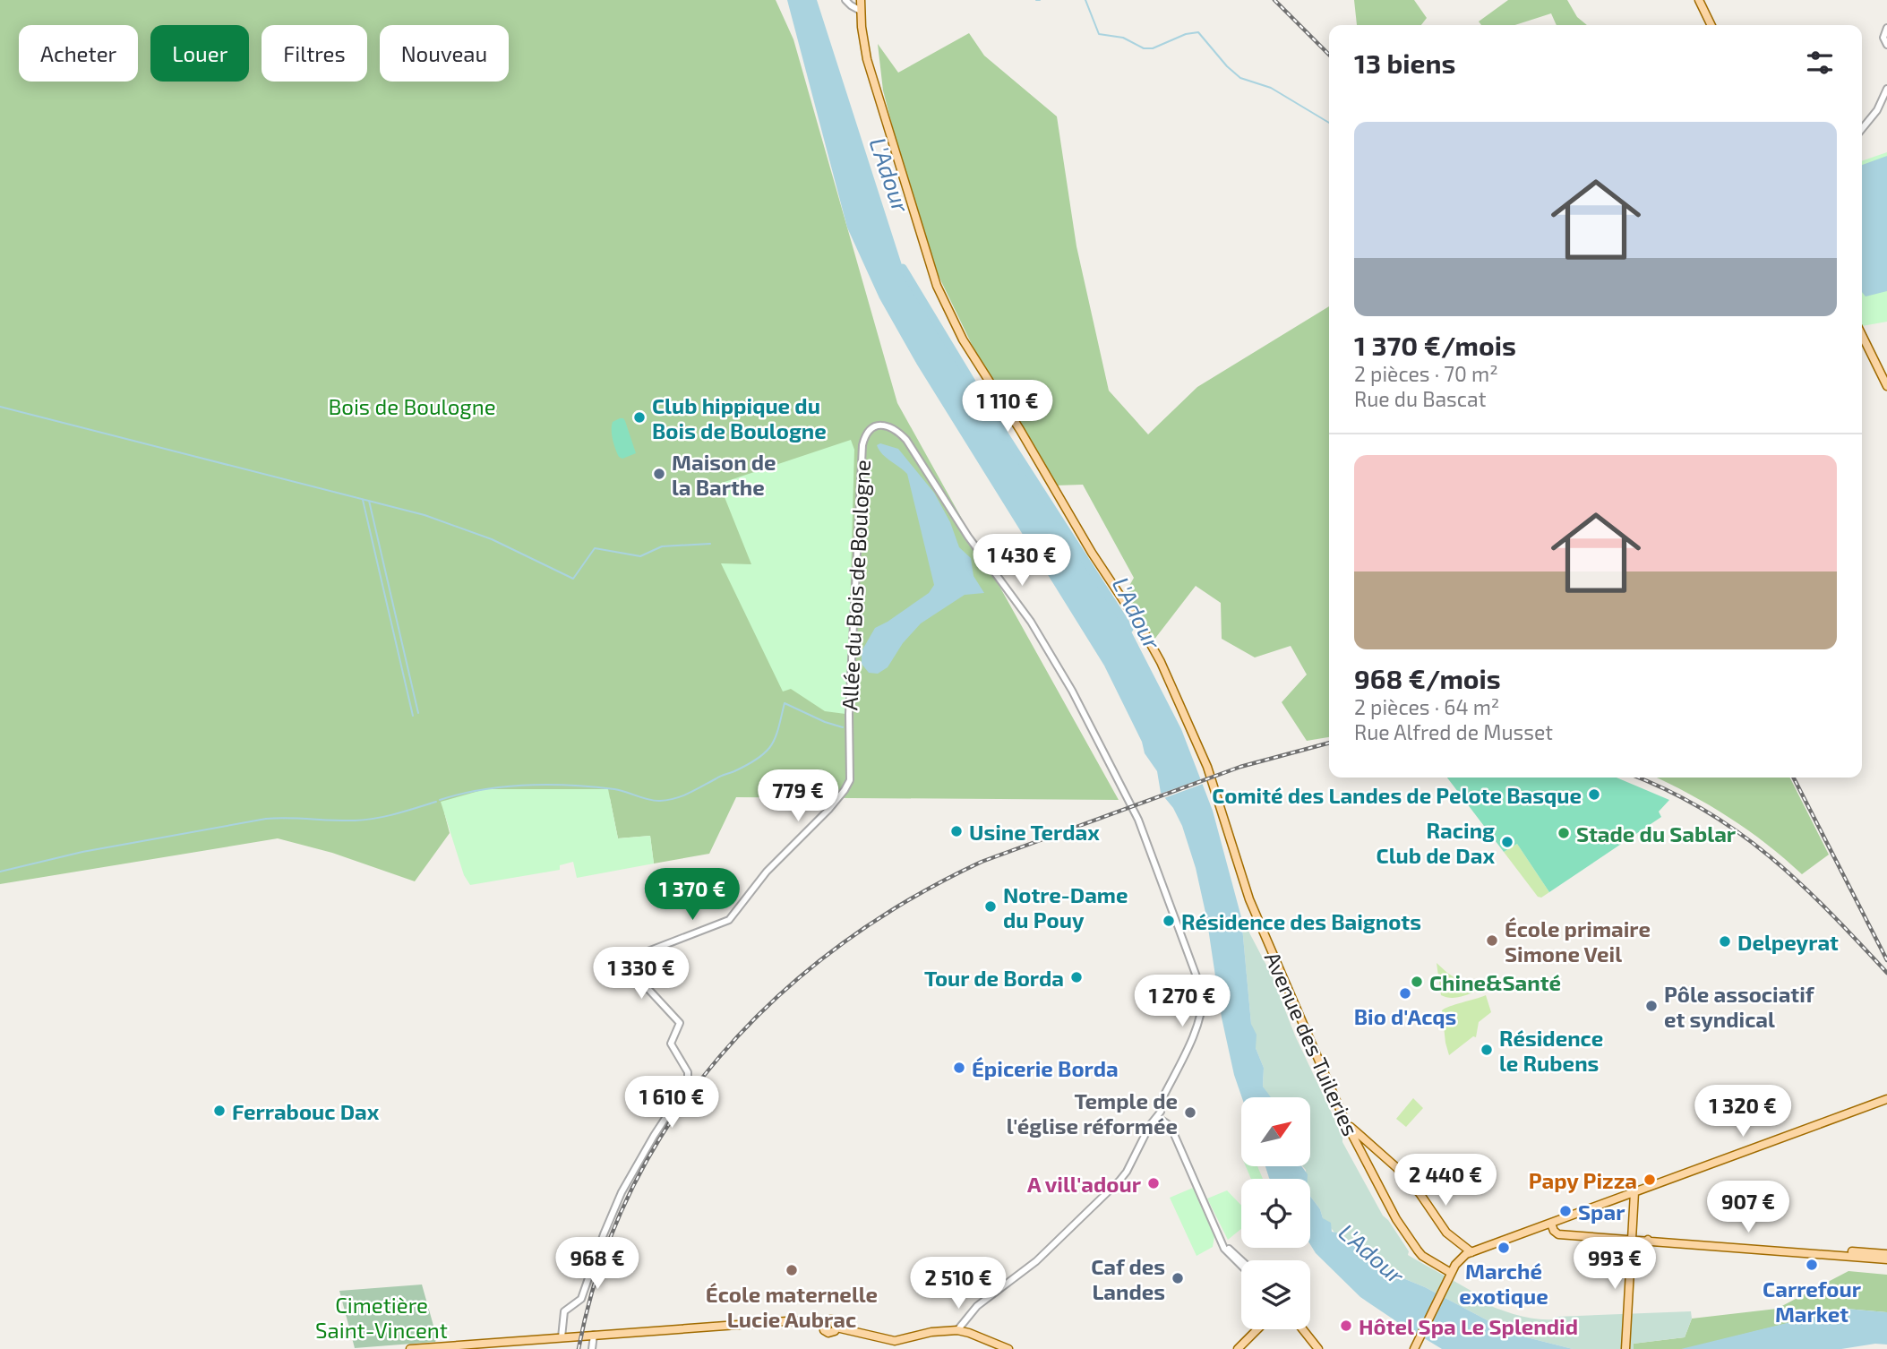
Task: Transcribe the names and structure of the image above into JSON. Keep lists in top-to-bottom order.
{
  "streets": {
    "main road": ["Avenue des Tuileries"],
    "street": ["Allée du Bois de Boulogne"]
  },
  "water": ["L'Adour"],
  "parks": ["Bois de Boulogne", "Cimetière Saint-Vincent"],
  "places": [
    "Club hippique du Bois de Boulogne",
    "Maison de la Barthe",
    "Comité des Landes de Pelote Basque",
    "Usine Terdax",
    "Stade du Sablar",
    "Racing Club de Dax",
    "Notre-Dame du Pouy",
    "Résidence des Baignots",
    "École primaire Simone Veil",
    "Delpeyrat",
    "Tour de Borda",
    "Chine&Santé",
    "Bio d'Acqs",
    "Pôle associatif et syndical",
    "Résidence le Rubens",
    "Épicerie Borda",
    "Ferrabouc Dax",
    "Temple de l'église réformée",
    "Papy Pizza",
    "A vill'adour",
    "Spar",
    "Marché exotique",
    "Carrefour Market",
    "École maternelle Lucie Aubrac",
    "Caf des Landes",
    "Hôtel Spa Le Splendid"
  ],
  "north": "top right",
  "page": {
    "chip": [
      "Acheter",
      "Louer",
      "Filtres",
      "Nouveau"
    ],
    "heading": "13 biens",
    "list": [
      {
        "name": "1 370 €/mois",
        "note": "2 pièces · 70 m² · Rue du Bascat"
      },
      {
        "name": "968 €/mois",
        "note": "2 pièces · 64 m² · Rue Alfred de Musset"
      }
    ],
    "price": [
      "1 110 €",
      "1 430 €",
      "779 €",
      "1 370 €",
      "1 330 €",
      "1 270 €",
      "1 610 €",
      "1 320 €",
      "2 440 €",
      "907 €",
      "968 €",
      "993 €",
      "2 510 €"
    ]
  }
}
